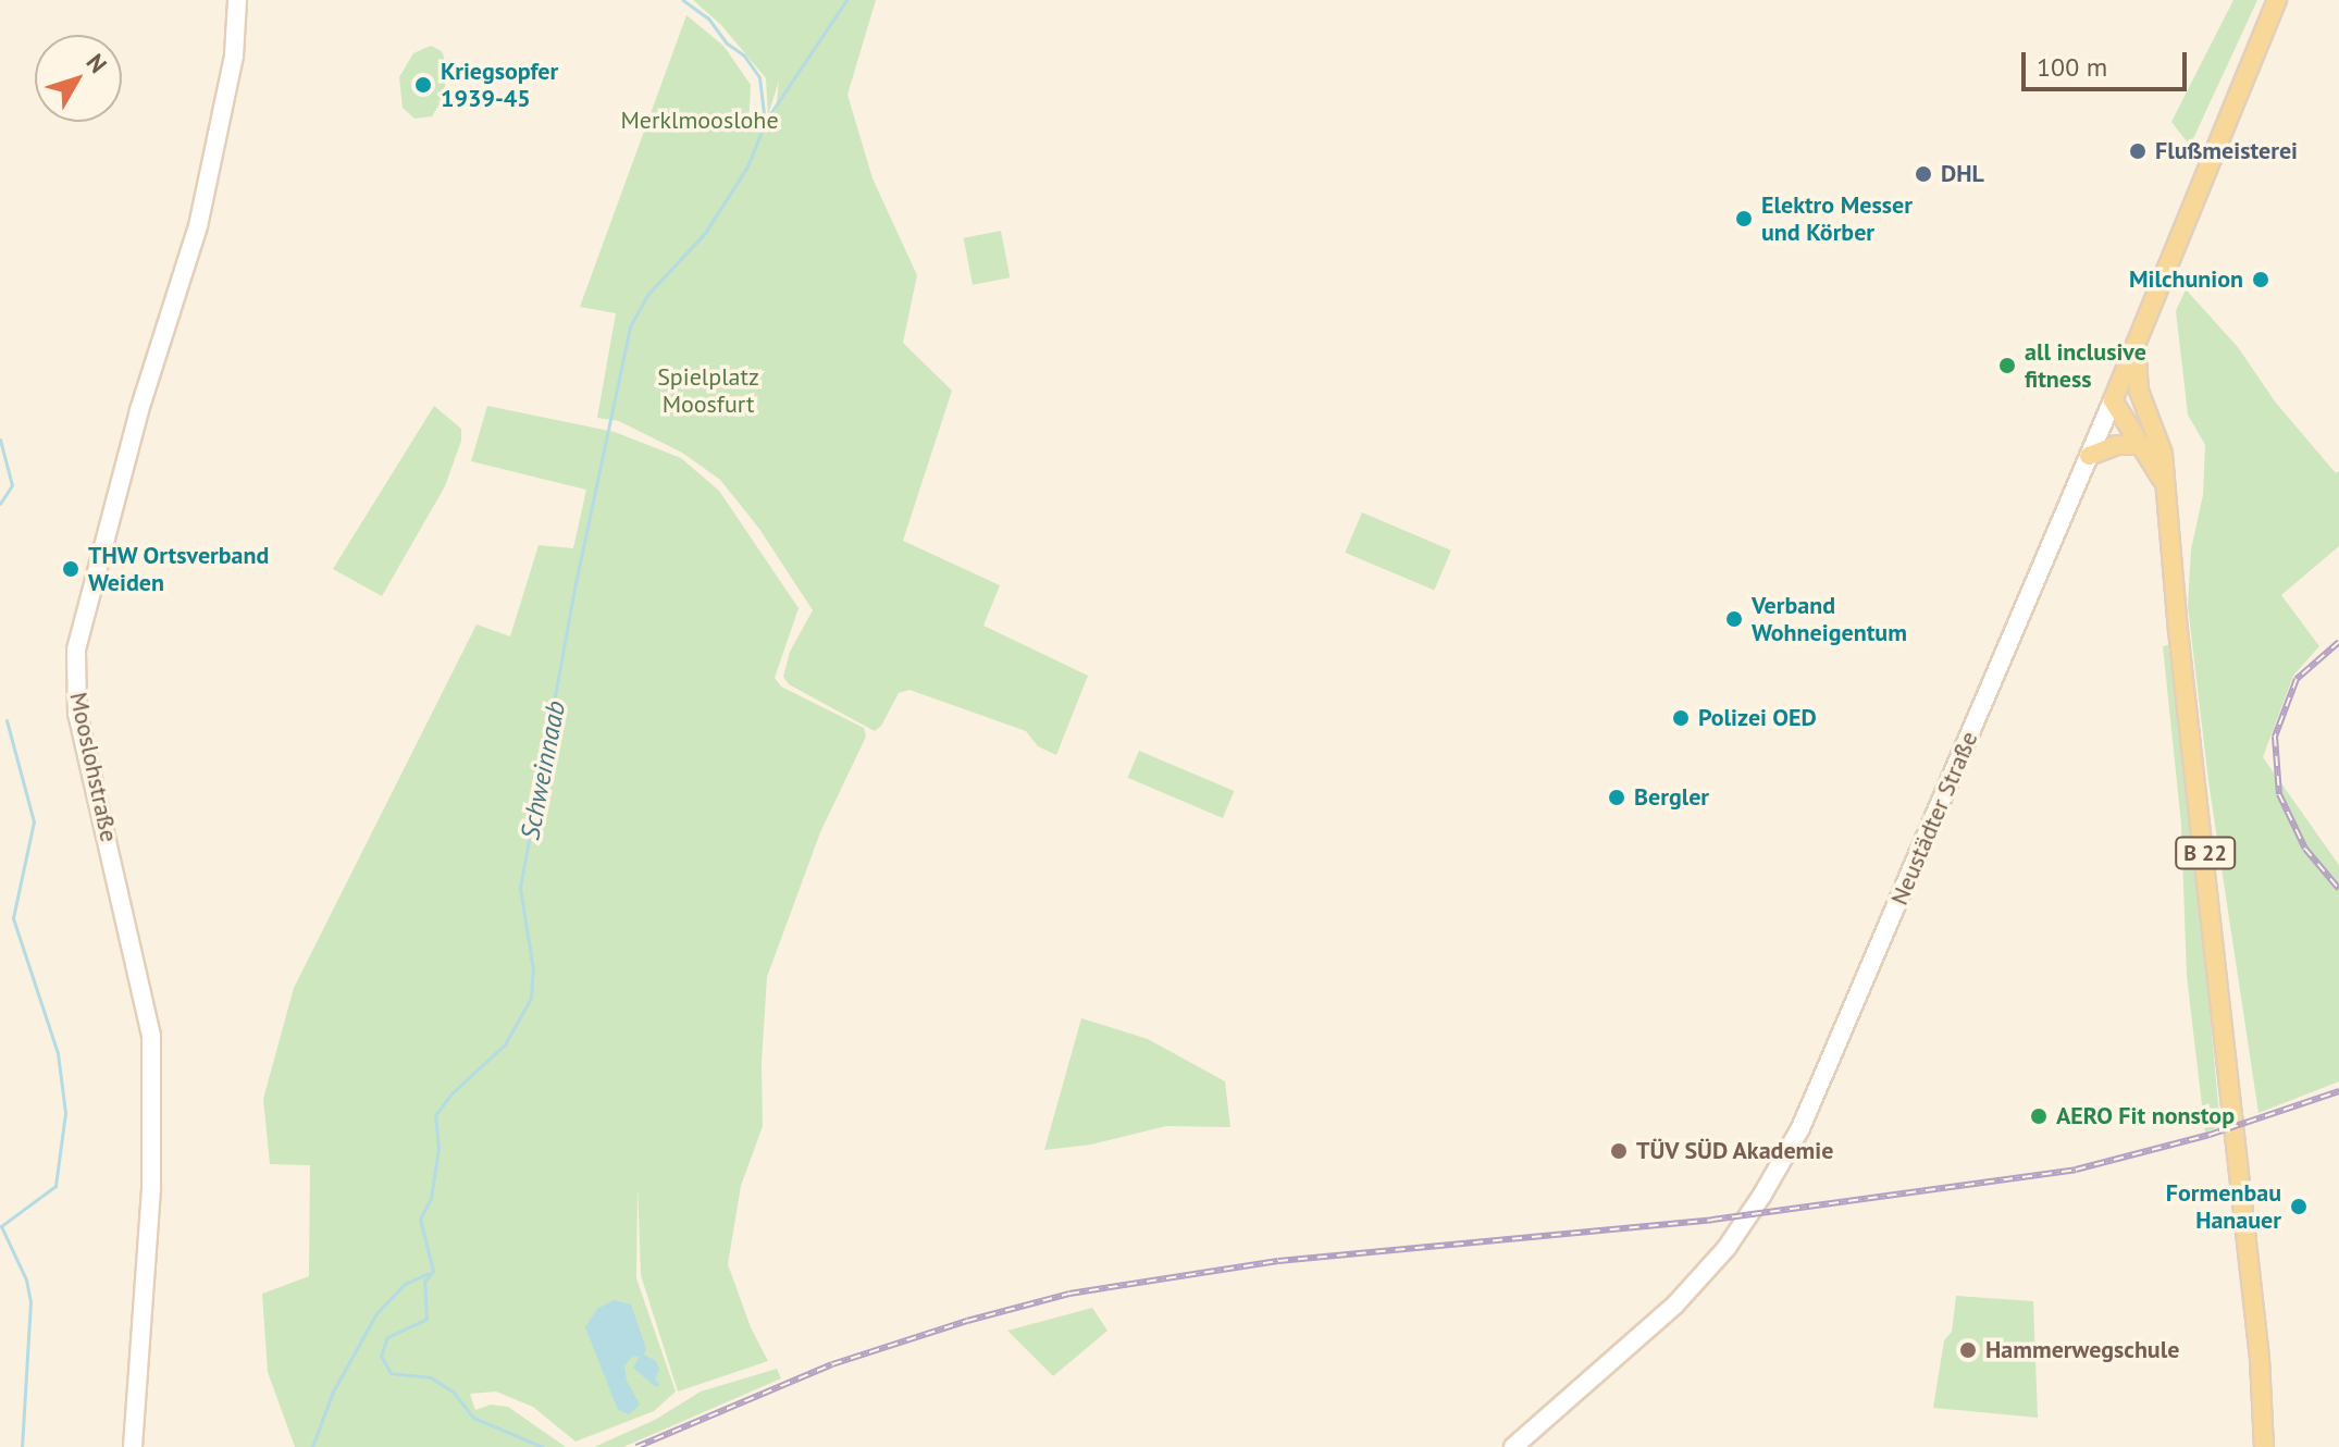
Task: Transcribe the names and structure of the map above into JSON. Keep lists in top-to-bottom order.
{
  "streets": {
    "main road": ["B 22"],
    "street": ["Mooslohstraße", "Neustädter Straße"]
  },
  "crossings": [
    ["Neustädter Straße", "B 22"]
  ],
  "water": ["Schweinnaab"],
  "parks": ["Merklmooslohe", "Spielplatz Moosfurt"],
  "places": [
    "Kriegsopfer 1939-45",
    "Flußmeisterei",
    "DHL",
    "Elektro Messer und Körber",
    "Milchunion",
    "all inclusive fitness",
    "THW Ortsverband Weiden",
    "Verband Wohneigentum",
    "Polizei OED",
    "Bergler",
    "AERO Fit nonstop",
    "TÜV SÜD Akademie",
    "Formenbau Hanauer",
    "Hammerwegschule"
  ],
  "scale_bar": "100 m",
  "north": "top right"
}
